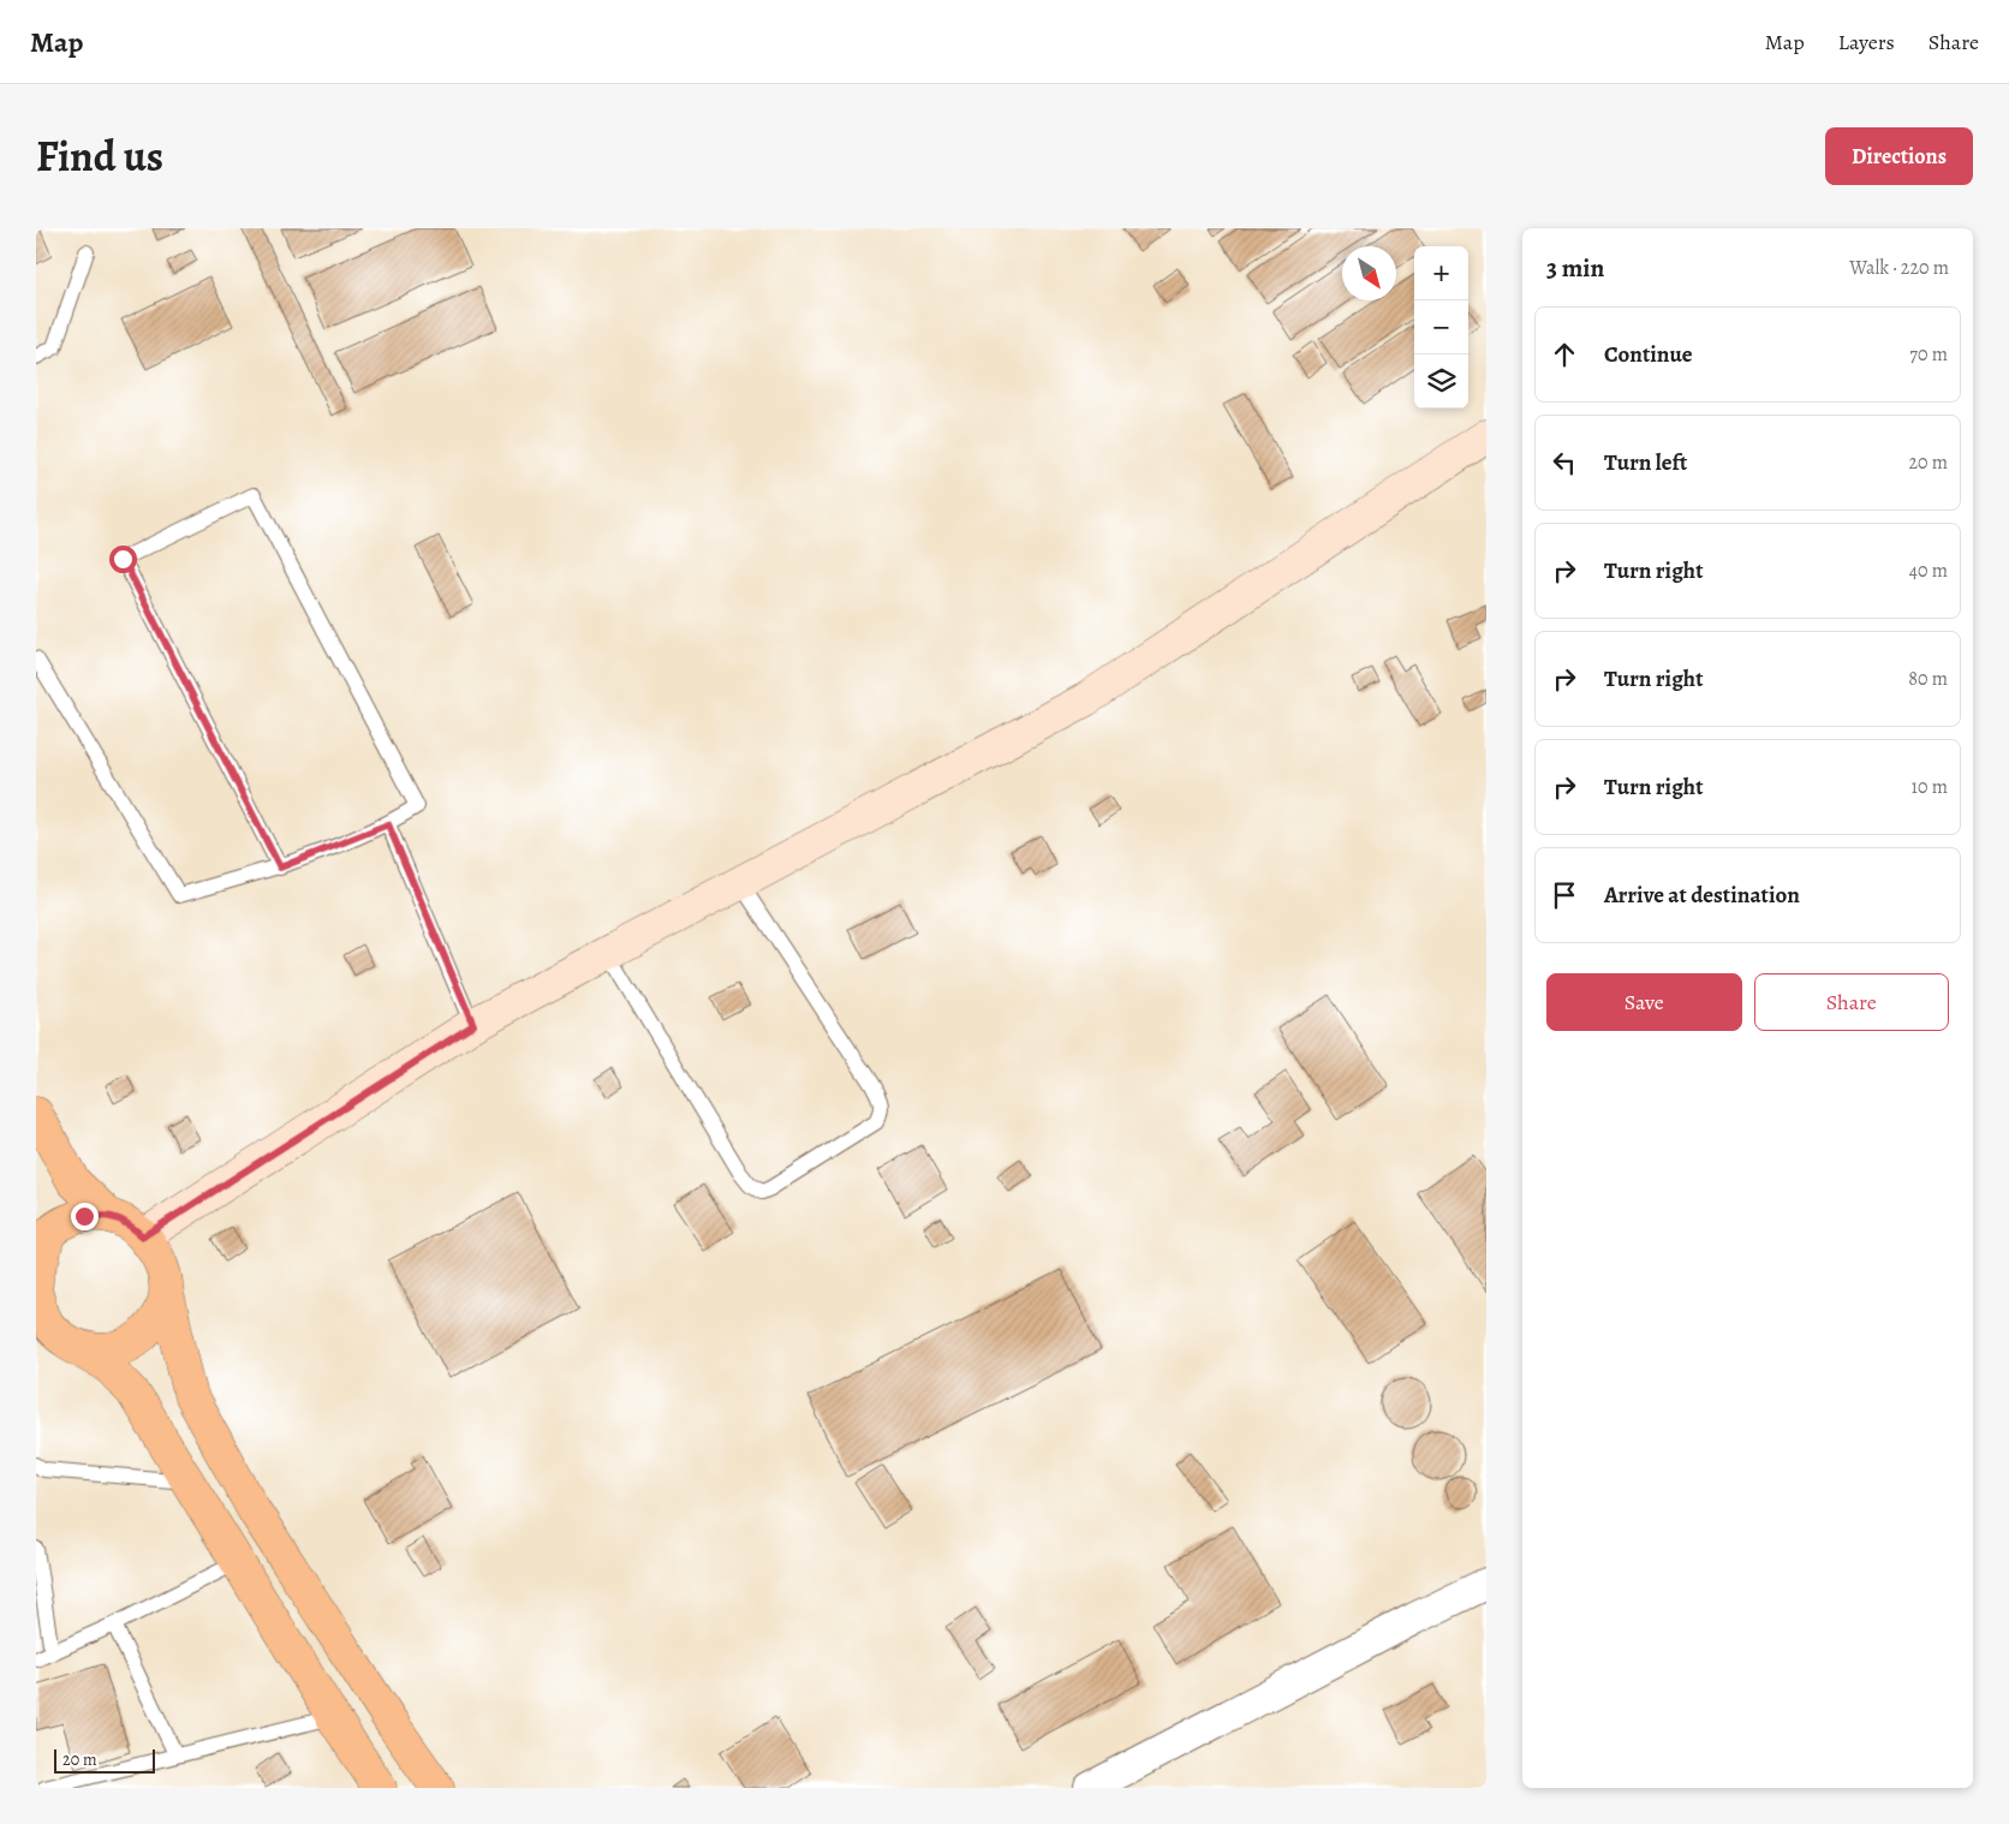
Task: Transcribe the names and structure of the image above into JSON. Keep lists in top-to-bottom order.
{
  "scale_bar": "20 m",
  "north": "bottom right",
  "page": {
    "header": "Map",
    "nav": ["Map", "Layers", "Share"],
    "title": "Find us",
    "buttons": [
      "Directions",
      ["Save", "Share"]
    ],
    "heading": ["3 min", "Walk · 220 m"],
    "map_buttons": ["+", "−"],
    "list": [
      ["Continue", "70 m"],
      ["Turn left", "20 m"],
      ["Turn right", "40 m"],
      ["Turn right", "80 m"],
      ["Turn right", "10 m"],
      "Arrive at destination"
    ],
    "scale": "20 m"
  }
}
